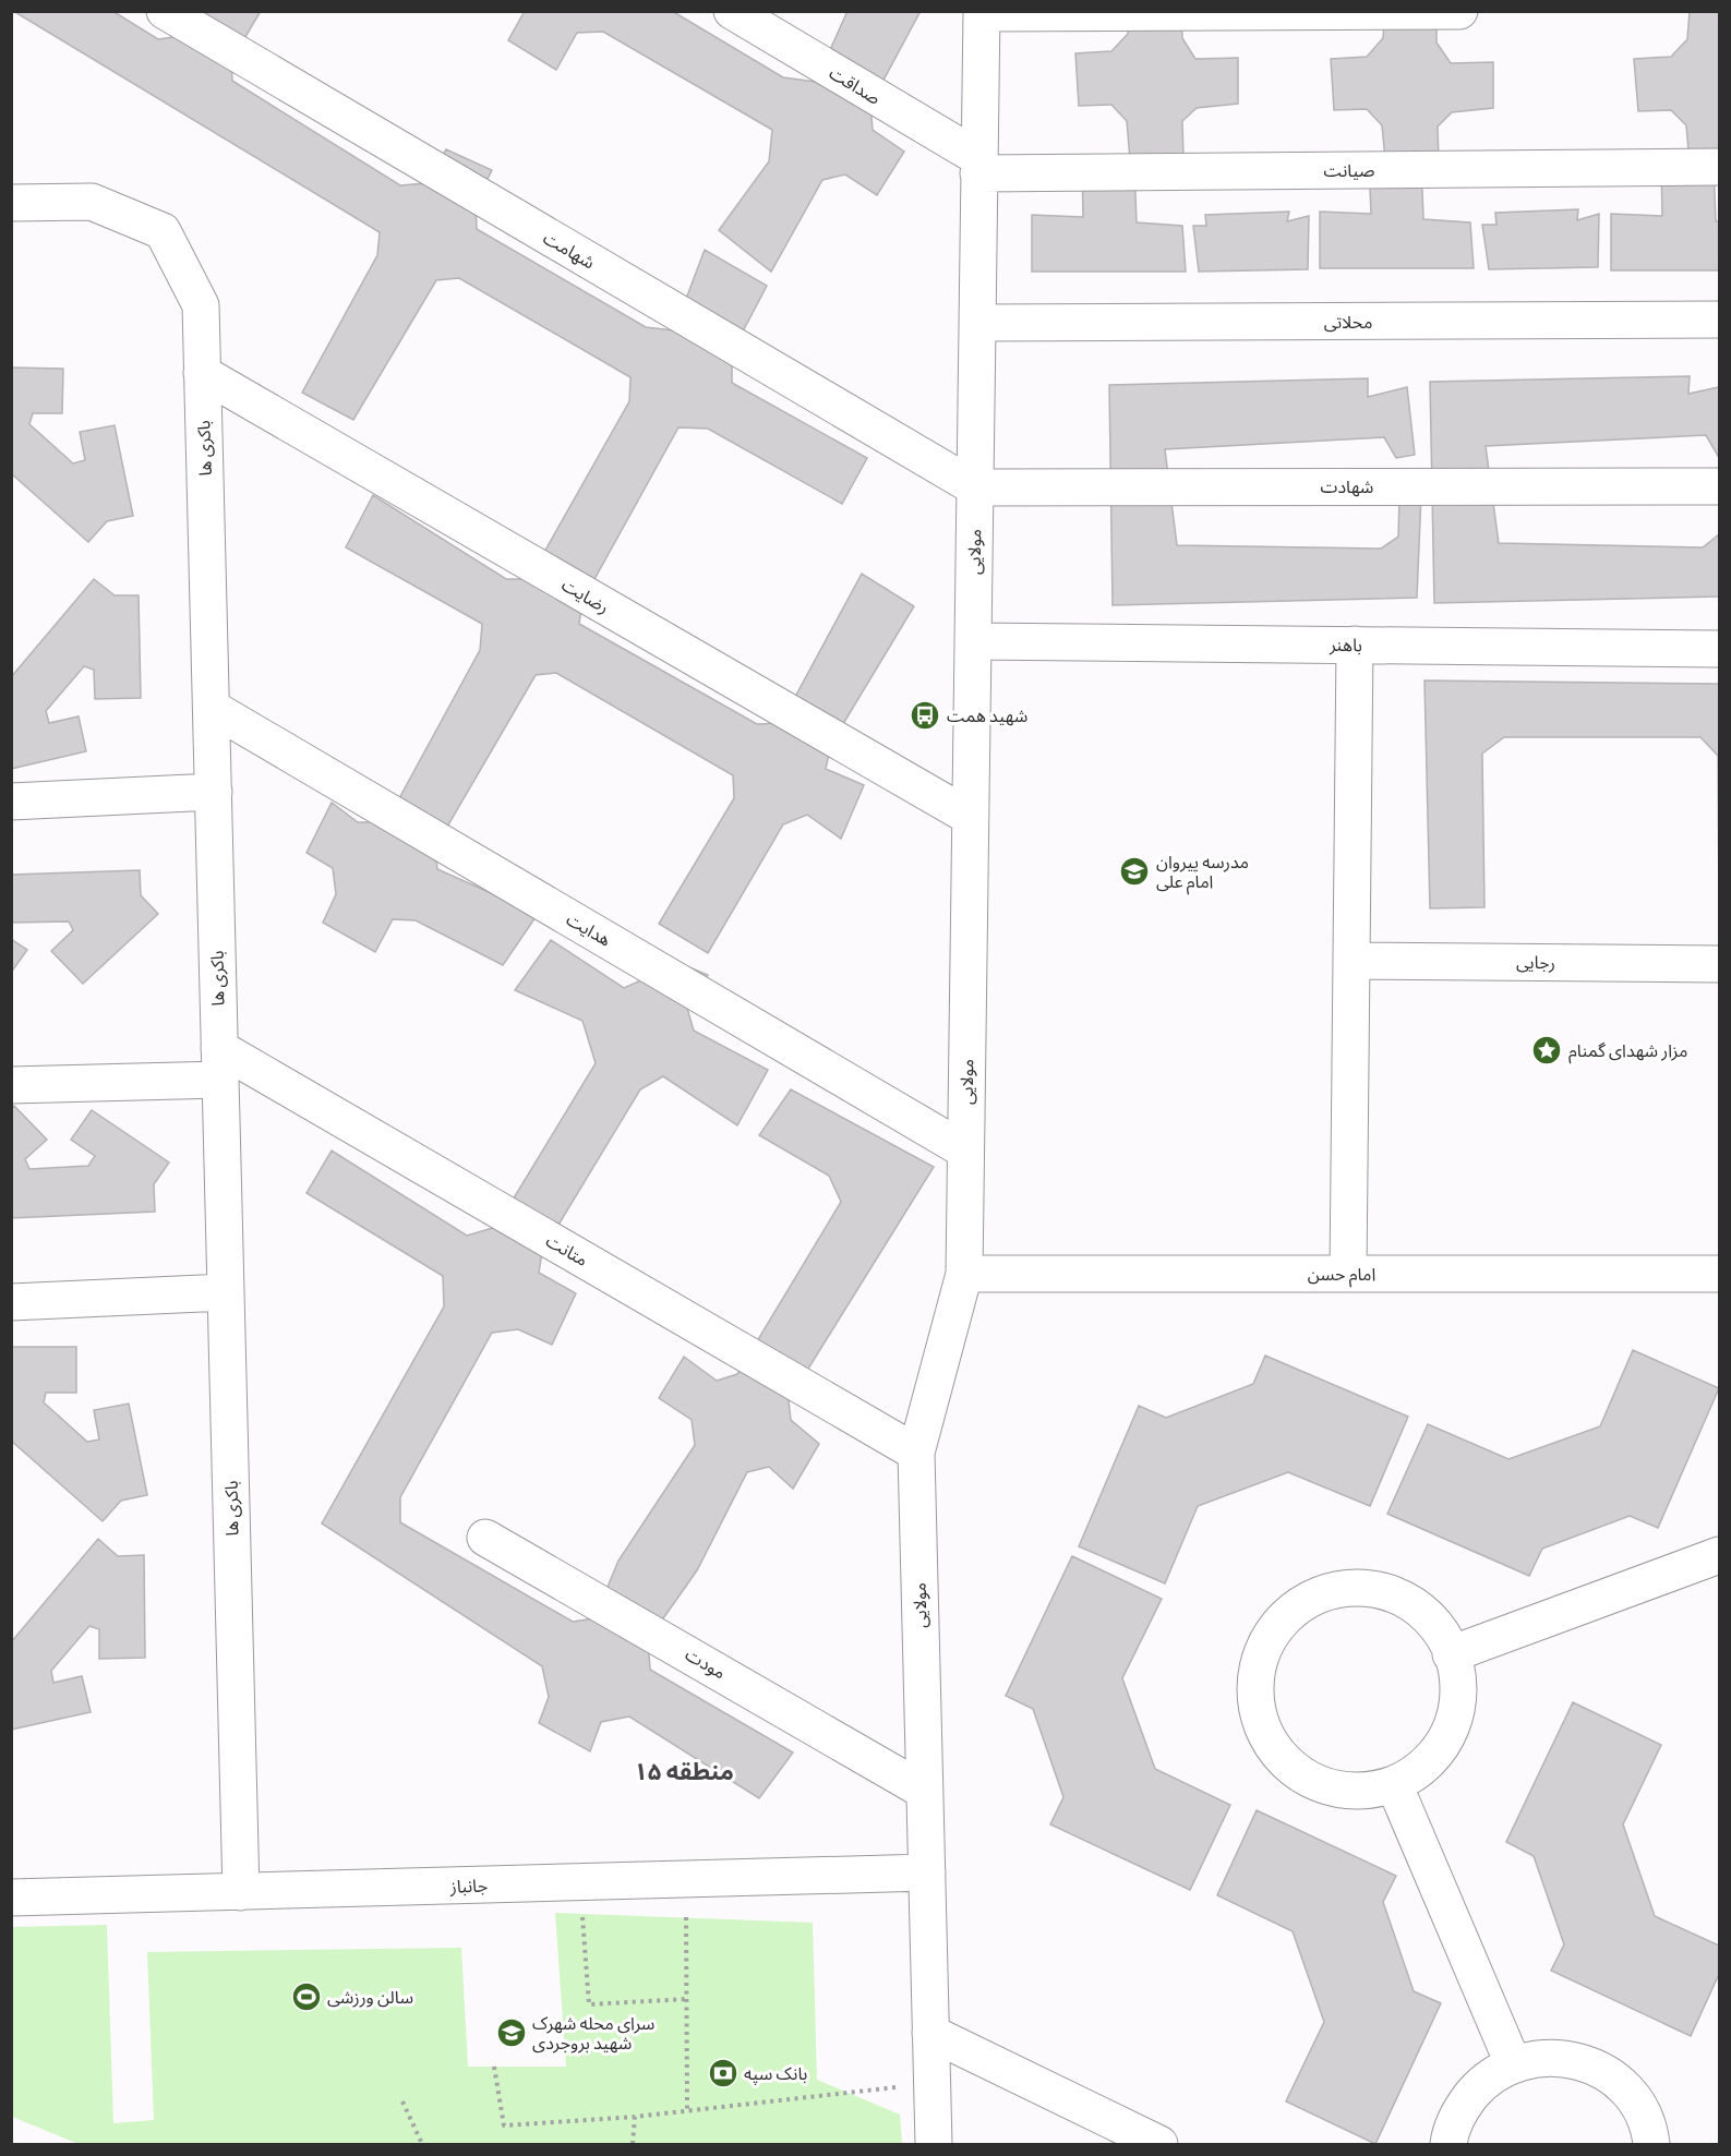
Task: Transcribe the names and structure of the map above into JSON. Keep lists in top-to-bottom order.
{
  "streets": {
    "street": [
      "صداقت",
      "صیانت",
      "شهامت",
      "محلاتی",
      "باکری ها",
      "شهادت",
      "مولايی",
      "رضایت",
      "باهنر",
      "هدایت",
      "رجایی",
      "متانت",
      "امام حسن",
      "مودت",
      "جانباز"
    ]
  },
  "crossings": [
    ["صداقت", "صیانت"],
    ["صداقت", "مولايی"],
    ["صیانت", "مولايی"],
    ["شهامت", "شهادت"],
    ["شهامت", "مولايی"],
    ["محلاتی", "مولايی"],
    ["باکری ها", "رضایت"],
    ["باکری ها", "هدایت"],
    ["باکری ها", "متانت"],
    ["باکری ها", "جانباز"],
    ["شهادت", "مولايی"],
    ["مولايی", "رضایت"],
    ["مولايی", "باهنر"],
    ["مولايی", "هدایت"],
    ["مولايی", "متانت"],
    ["مولايی", "امام حسن"],
    ["مولايی", "مودت"],
    ["مولايی", "جانباز"]
  ],
  "districts": ["منطقه ۱۵"],
  "places": {
    "bus stop": ["شهید همت"],
    "school or university": ["مدرسه پیروان امام علی", "سرای محله شهرک شهید بروجردی"],
    "place": ["مزار شهدای گمنام"],
    "sports": ["سالن ورزشی"],
    "bank": ["بانک سپه"]
  }
}
